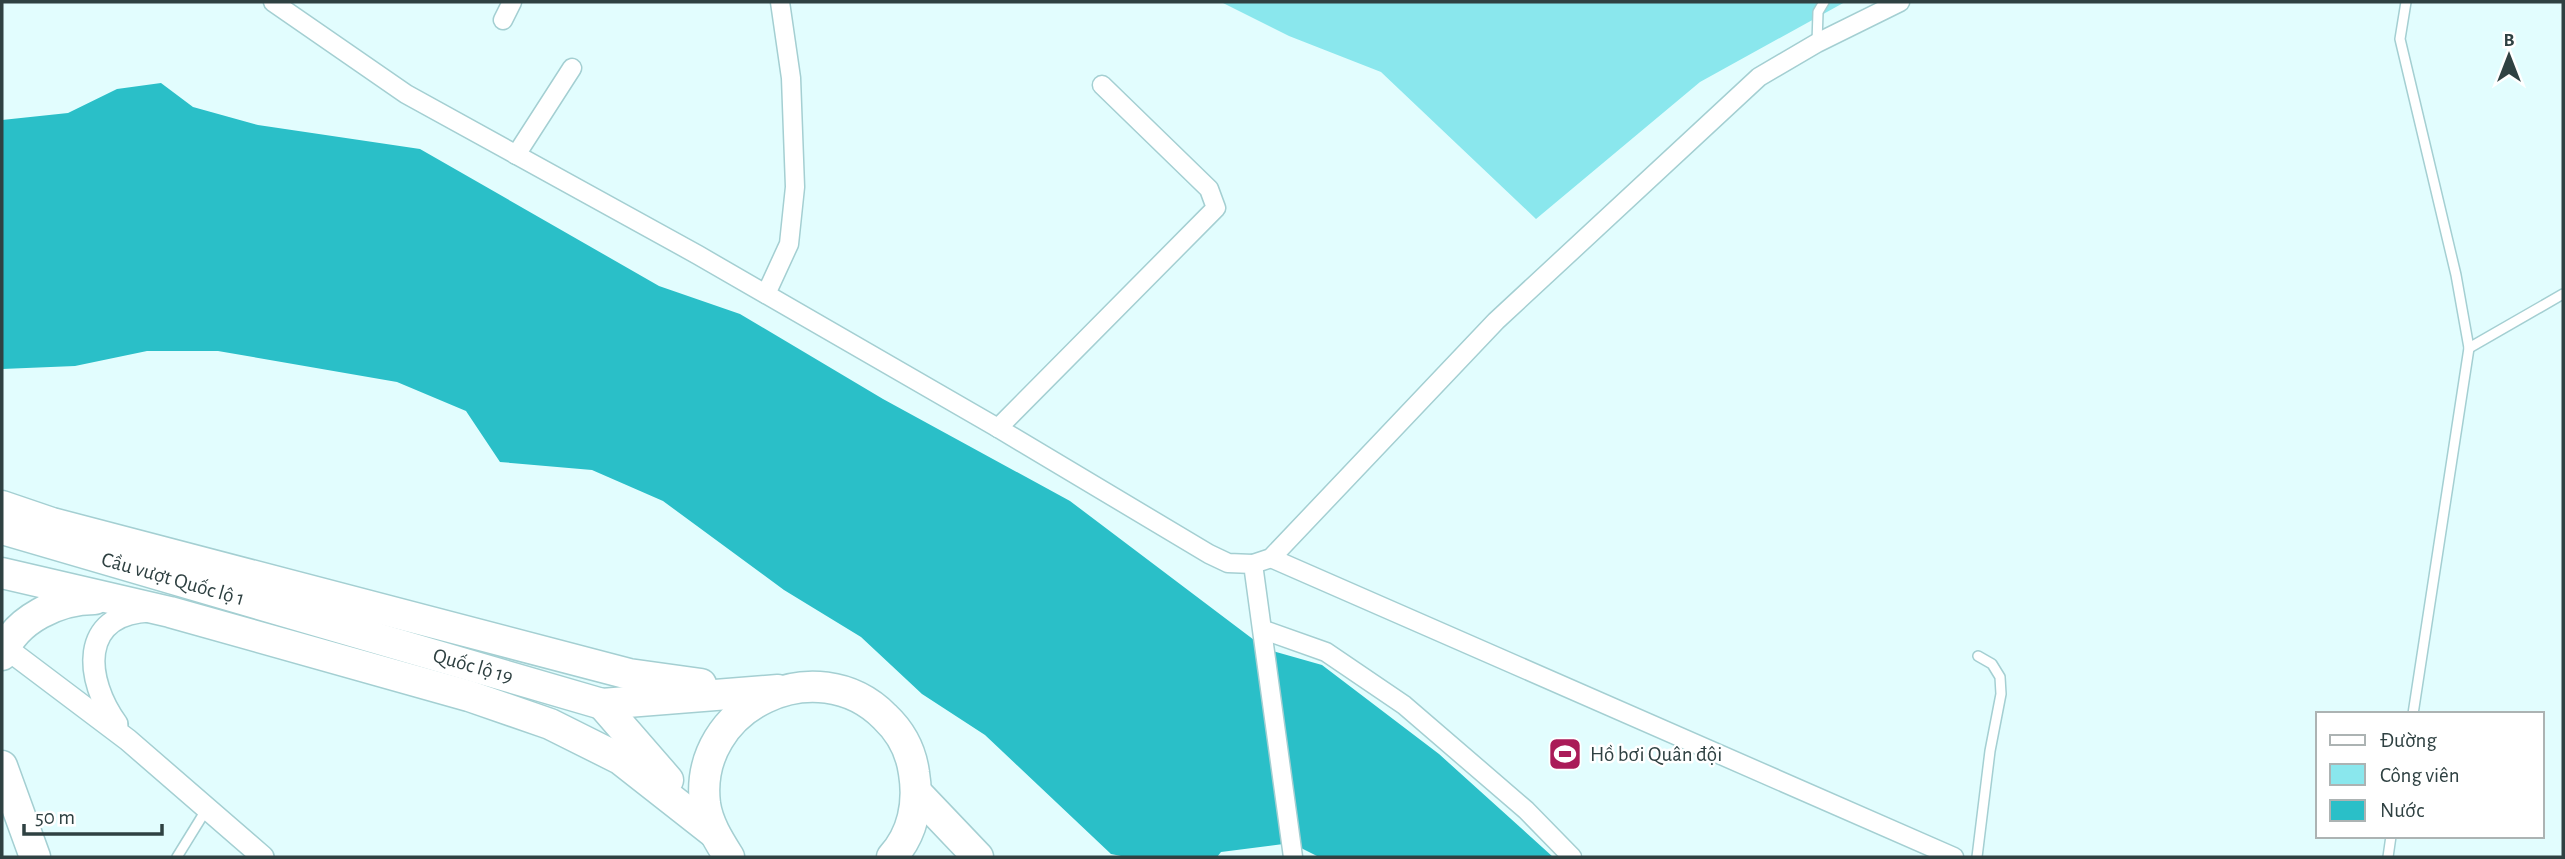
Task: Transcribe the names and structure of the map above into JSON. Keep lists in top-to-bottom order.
{
  "streets": {
    "highway": ["Cầu vượt Quốc lộ 1", "Quốc lộ 19"]
  },
  "crossings": [
    ["Cầu vượt Quốc lộ 1", "Quốc lộ 19"]
  ],
  "places": {
    "sports": ["Hồ bơi Quân đội"]
  },
  "legend": ["Đường", "Công viên", "Nước"],
  "scale_bar": "50 m",
  "north": "top"
}
